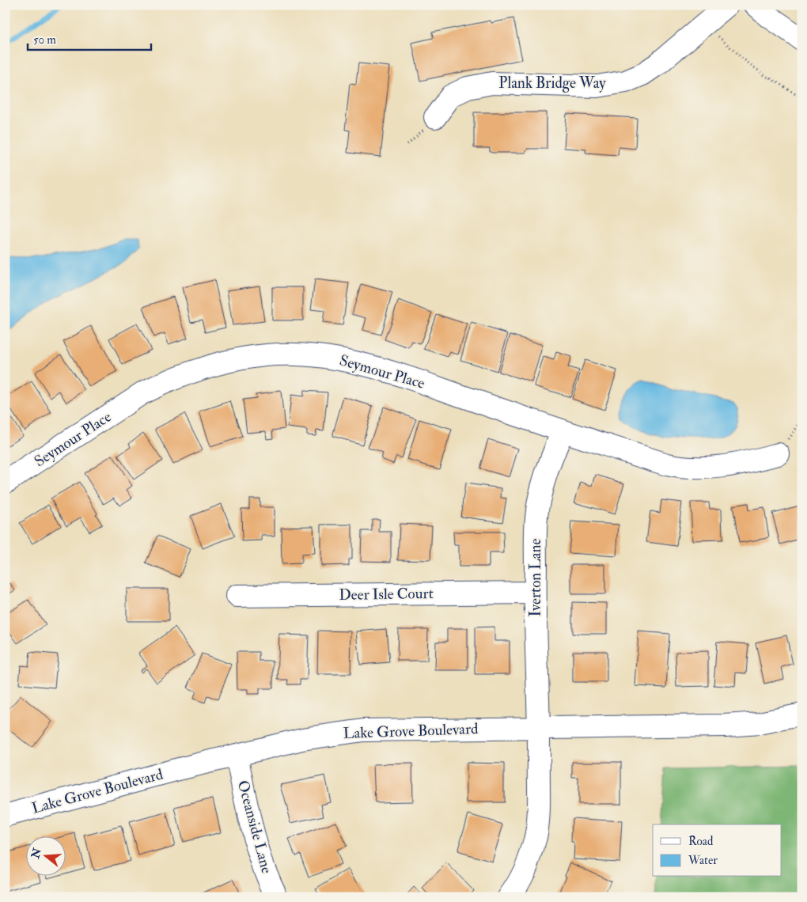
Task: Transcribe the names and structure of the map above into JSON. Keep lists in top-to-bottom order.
{
  "streets": {
    "street": [
      "Plank Bridge Way",
      "Seymour Place",
      "Iverton Lane",
      "Deer Isle Court",
      "Lake Grove Boulevard",
      "Oceanside Lane"
    ]
  },
  "crossings": [
    ["Seymour Place", "Iverton Lane"],
    ["Iverton Lane", "Deer Isle Court"],
    ["Iverton Lane", "Lake Grove Boulevard"],
    ["Lake Grove Boulevard", "Oceanside Lane"]
  ],
  "legend": ["Road", "Water"],
  "scale_bar": "50 m",
  "north": "left"
}
